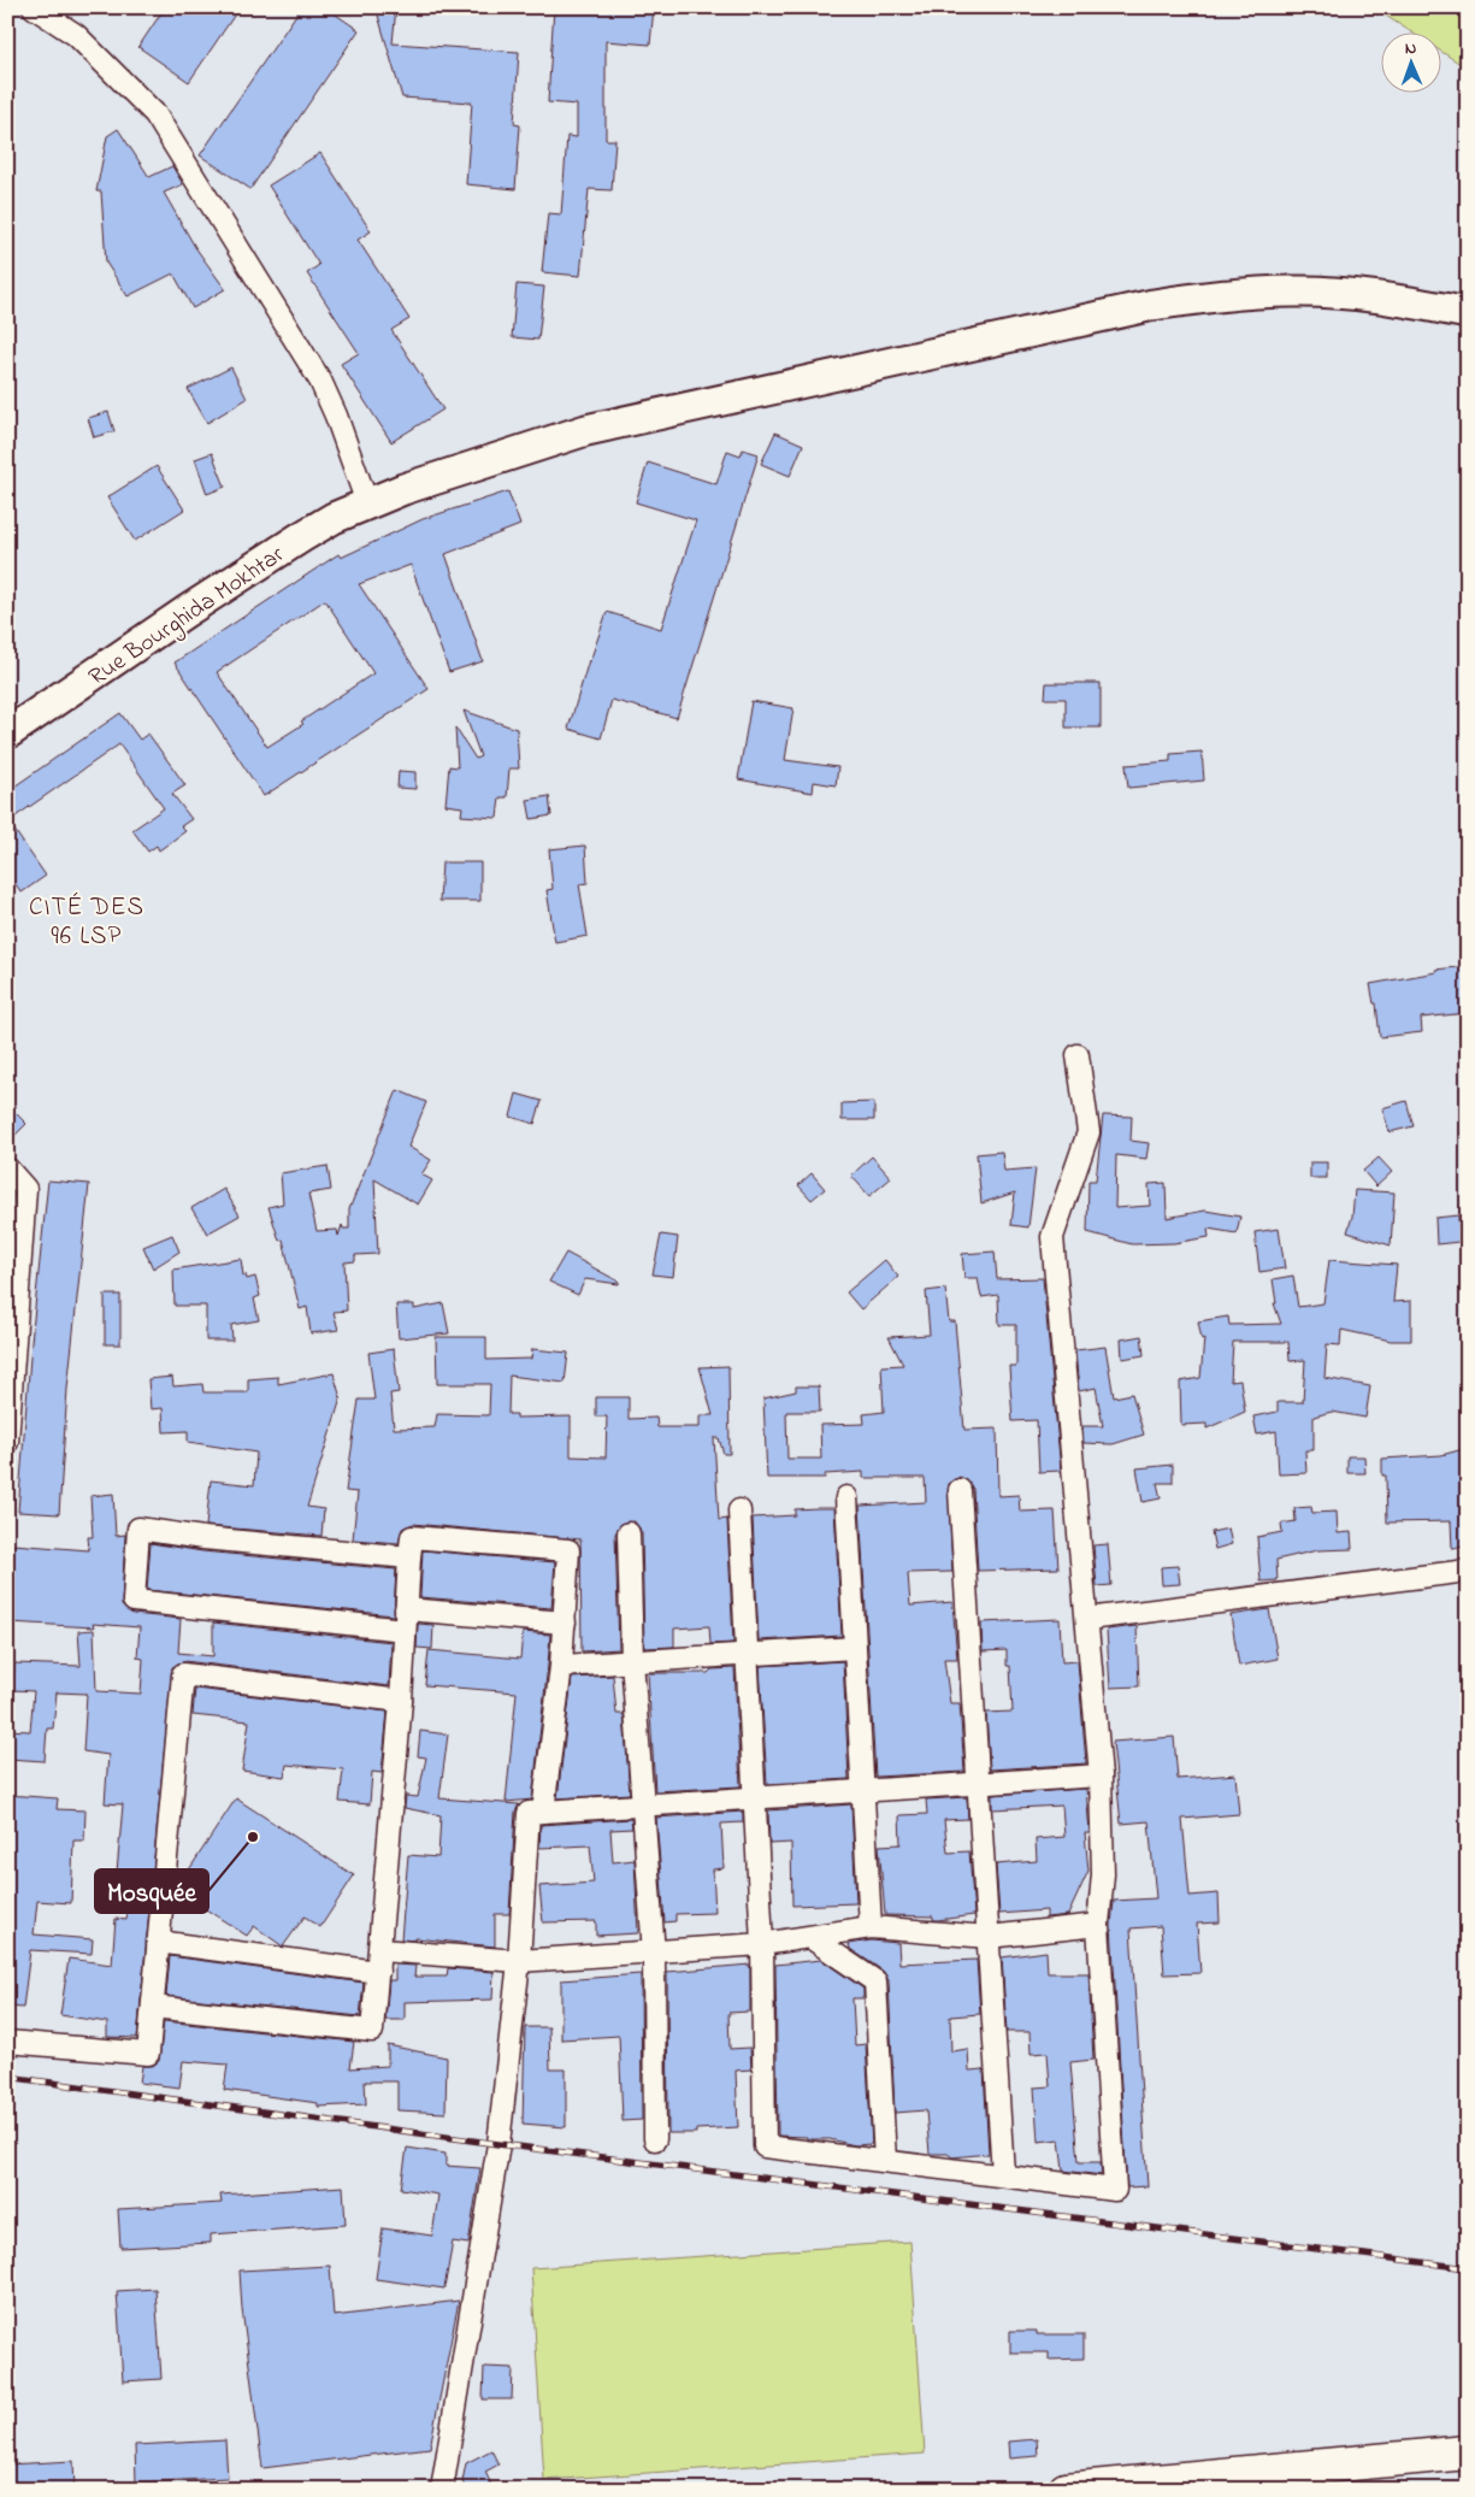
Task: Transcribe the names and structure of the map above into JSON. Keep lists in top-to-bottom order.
{
  "streets": {
    "main road": ["Rue Bourghida Mokhtar"]
  },
  "districts": ["CITÉ DES 96 LSP"],
  "places": ["Mosquée"],
  "north": "top"
}
